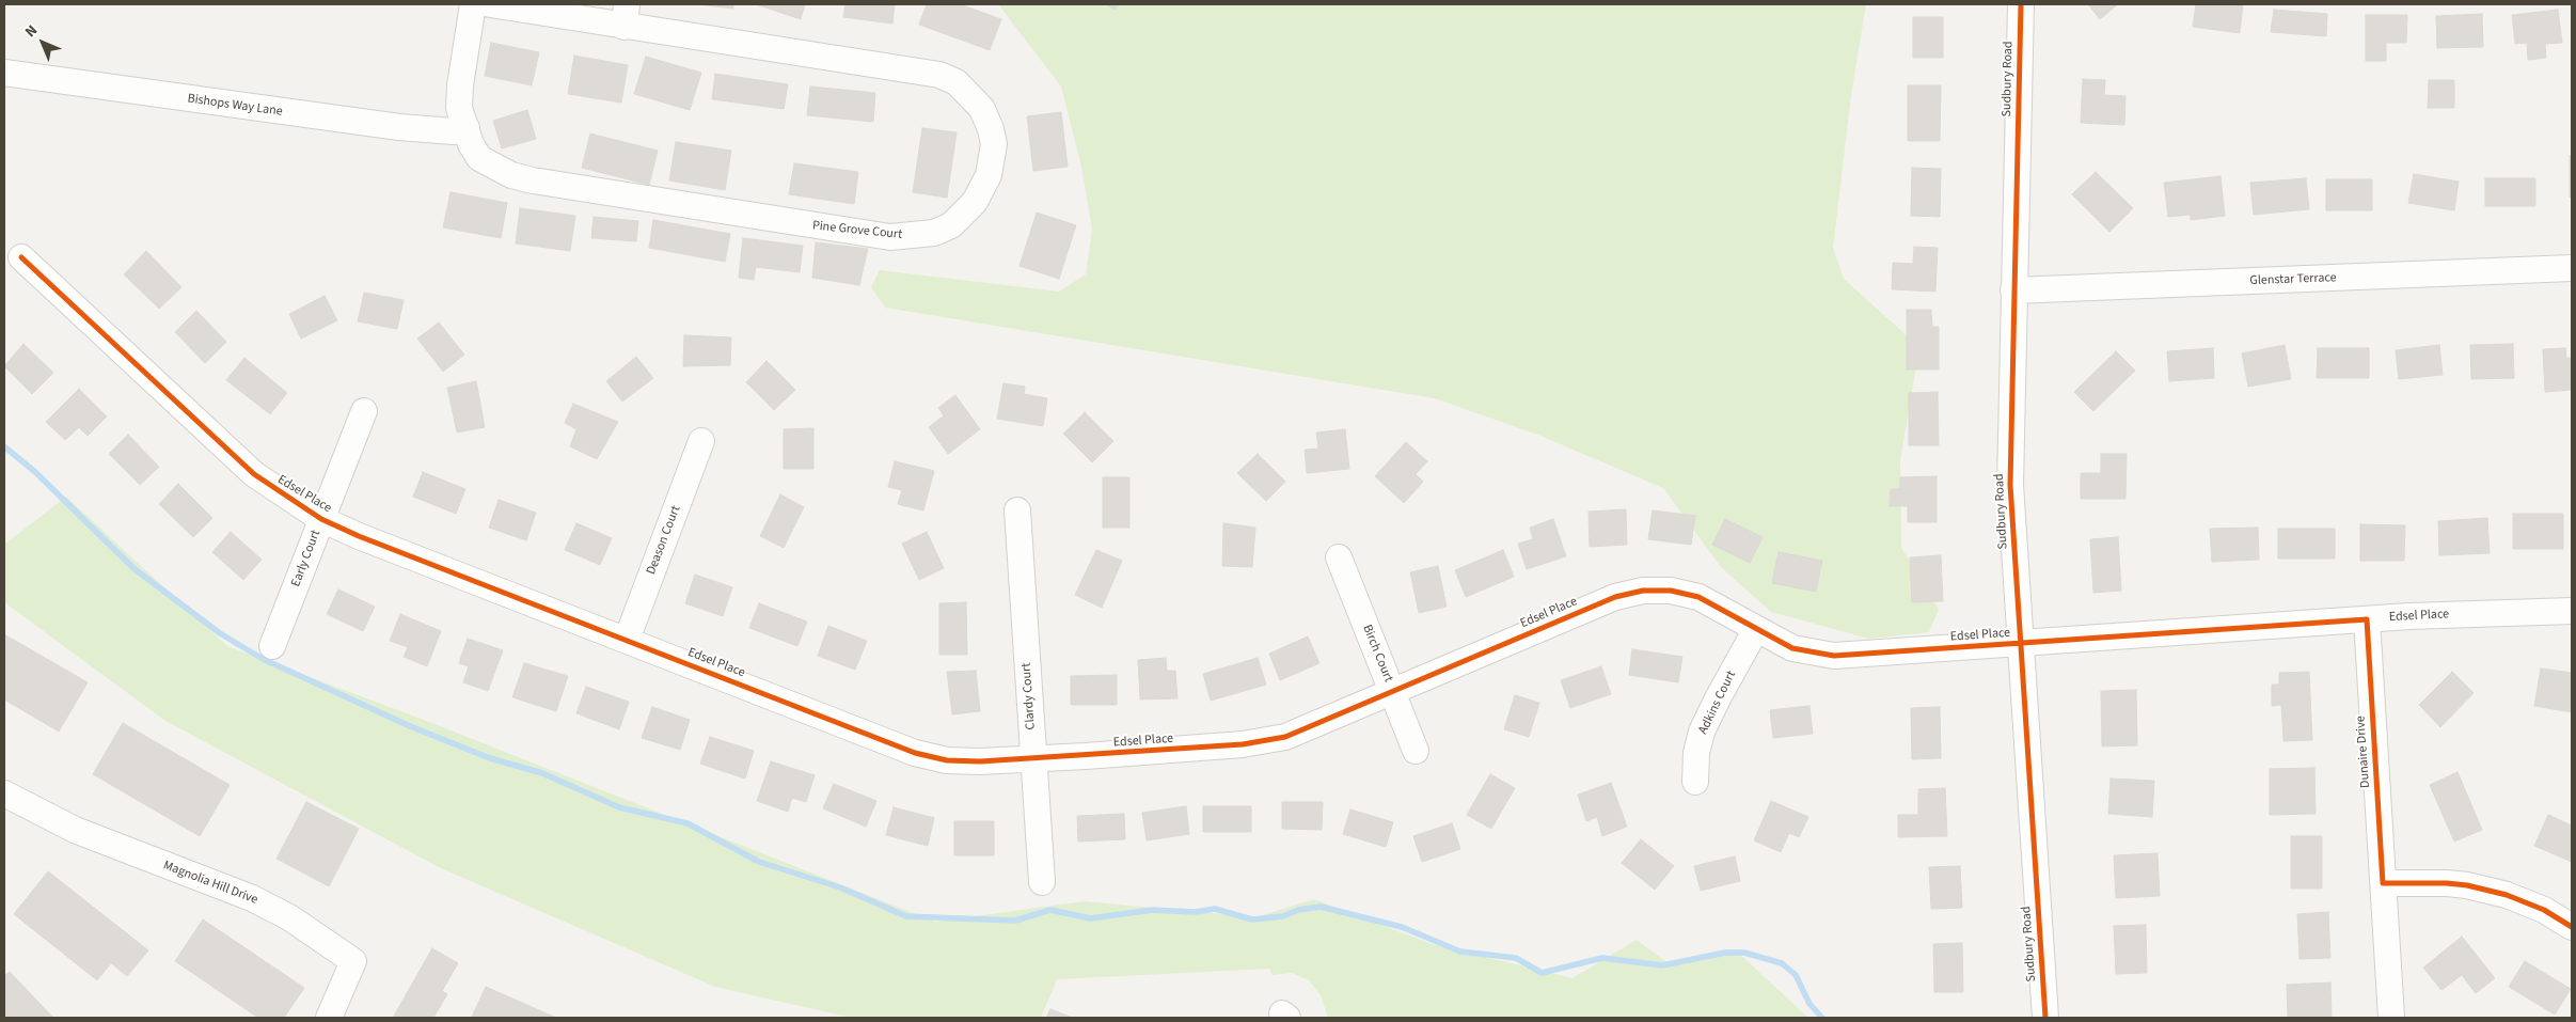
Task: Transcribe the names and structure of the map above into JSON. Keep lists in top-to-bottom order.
{
  "streets": {
    "street": [
      "Sudbury Road",
      "Bishops Way Lane",
      "Pine Grove Court",
      "Glenstar Terrace",
      "Edsel Place",
      "Deason Court",
      "Early Court",
      "Birch Court",
      "Clardy Court",
      "Adkins Court",
      "Dunaire Drive",
      "Magnolia Hill Drive"
    ]
  },
  "crossings": [
    ["Sudbury Road", "Glenstar Terrace"],
    ["Sudbury Road", "Edsel Place"],
    ["Bishops Way Lane", "Pine Grove Court"],
    ["Edsel Place", "Deason Court"],
    ["Edsel Place", "Early Court"],
    ["Edsel Place", "Birch Court"],
    ["Edsel Place", "Clardy Court"],
    ["Edsel Place", "Adkins Court"],
    ["Edsel Place", "Dunaire Drive"]
  ],
  "north": "top left"
}
